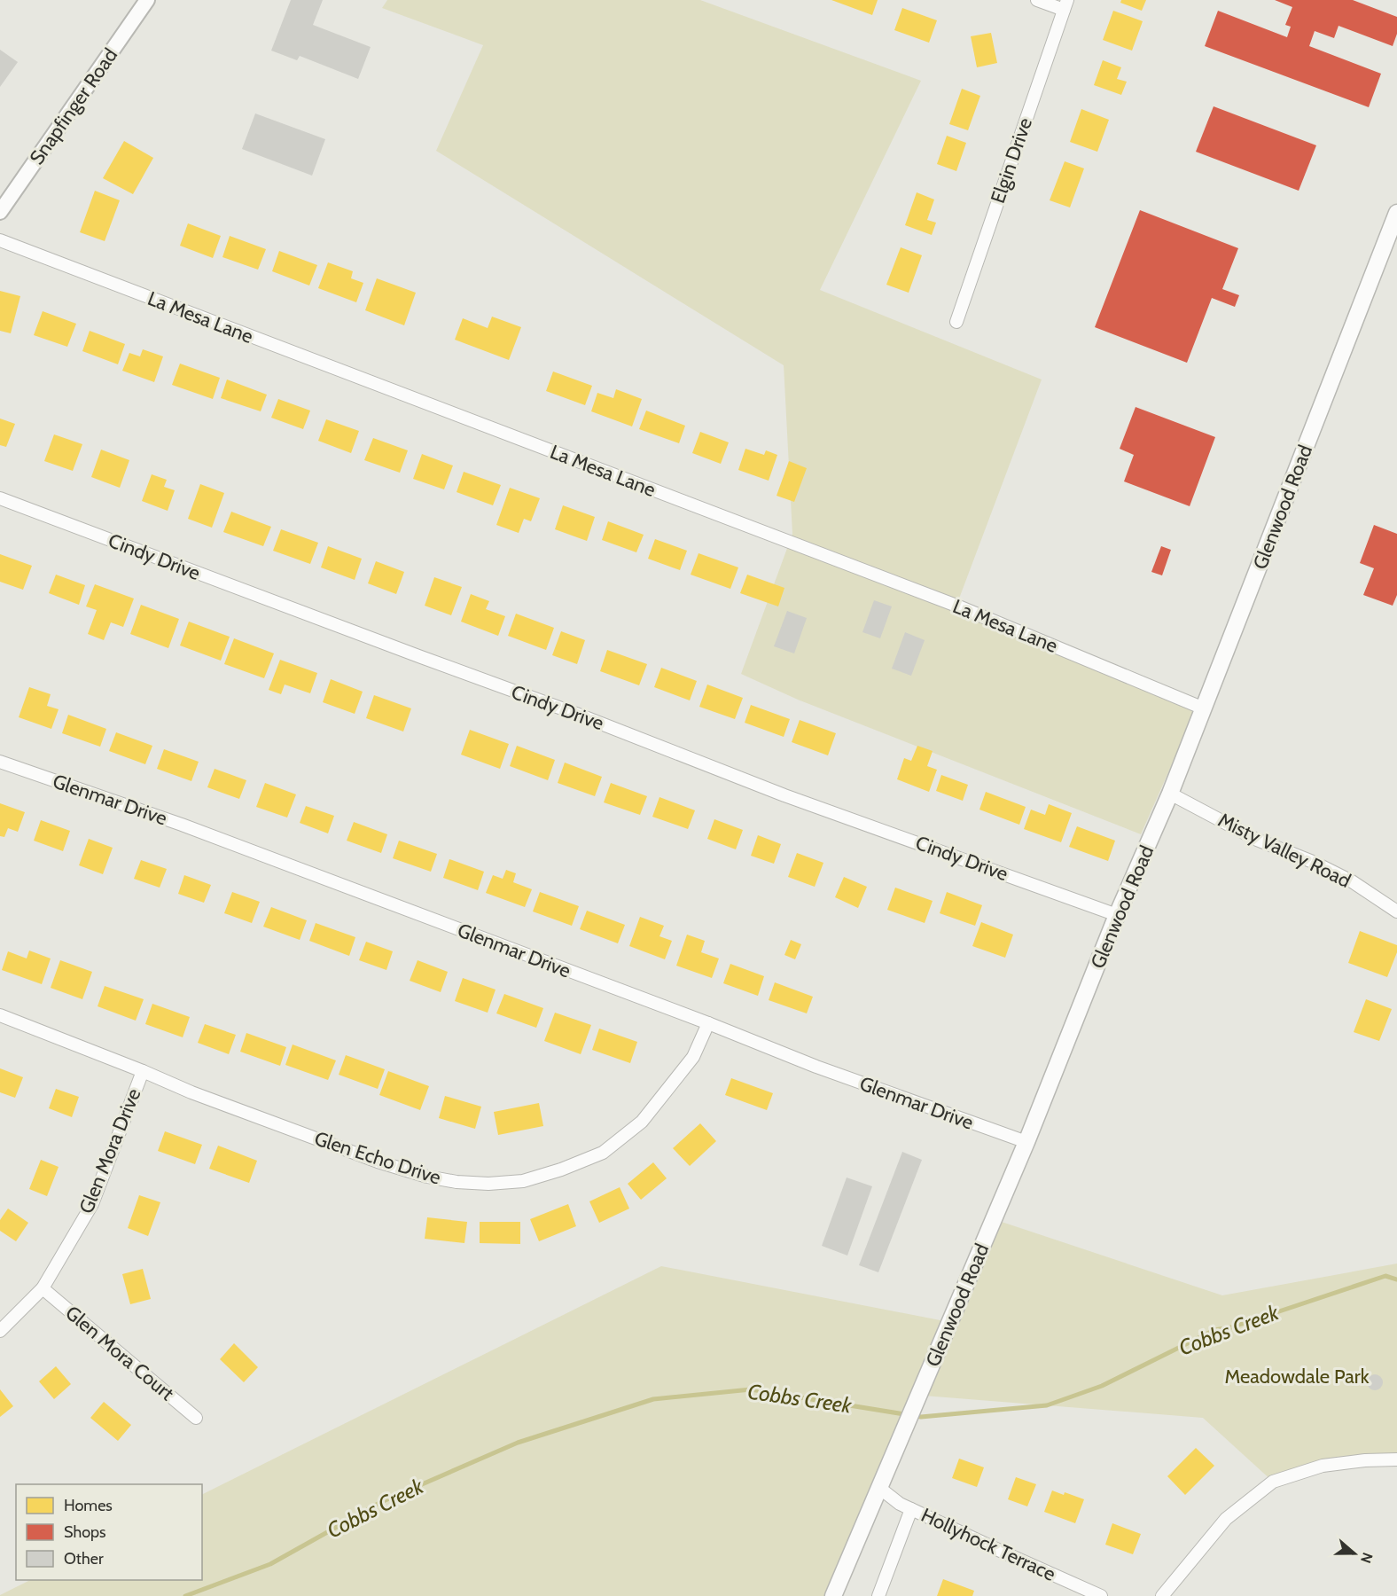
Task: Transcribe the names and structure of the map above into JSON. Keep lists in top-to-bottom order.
{
  "streets": {
    "main road": ["Glenwood Road"],
    "street": [
      "Snapfinger Road",
      "Elgin Drive",
      "La Mesa Lane",
      "Cindy Drive",
      "Glenmar Drive",
      "Misty Valley Road",
      "Glen Mora Drive",
      "Glen Echo Drive",
      "Glen Mora Court",
      "Hollyhock Terrace"
    ]
  },
  "crossings": [
    ["La Mesa Lane", "Glenwood Road"],
    ["Glenwood Road", "Cindy Drive"],
    ["Glenwood Road", "Glenmar Drive"],
    ["Glenwood Road", "Misty Valley Road"],
    ["Glenwood Road", "Hollyhock Terrace"],
    ["Glenmar Drive", "Glen Echo Drive"],
    ["Glen Mora Drive", "Glen Echo Drive"],
    ["Glen Mora Drive", "Glen Mora Court"]
  ],
  "water": ["Cobbs Creek"],
  "parks": ["Meadowdale Park"],
  "legend": ["Homes", "Shops", "Other"],
  "north": "right"
}
